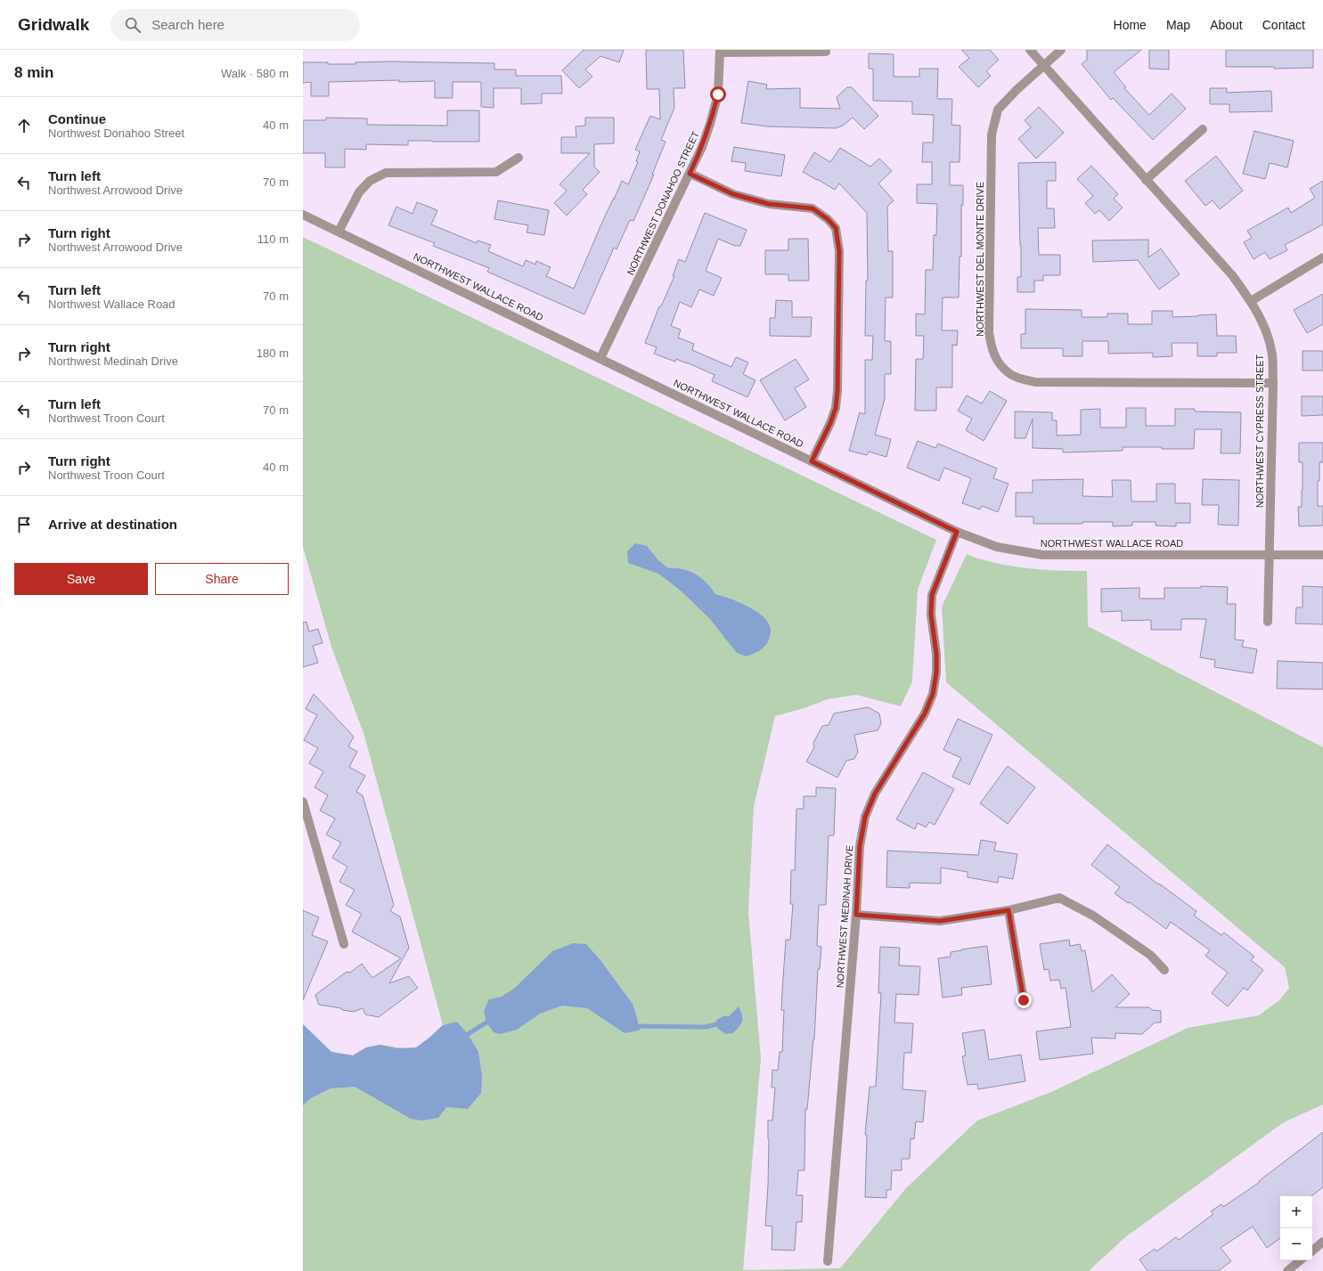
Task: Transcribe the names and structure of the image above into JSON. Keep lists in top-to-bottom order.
{
  "streets": {
    "street": [
      "NORTHWEST DONAHOO STREET",
      "NORTHWEST DEL MONTE DRIVE",
      "NORTHWEST WALLACE ROAD",
      "NORTHWEST CYPRESS STREET",
      "NORTHWEST MEDINAH DRIVE"
    ]
  },
  "crossings": [
    ["NORTHWEST DONAHOO STREET", "NORTHWEST WALLACE ROAD"],
    ["NORTHWEST DEL MONTE DRIVE", "NORTHWEST CYPRESS STREET"],
    ["NORTHWEST WALLACE ROAD", "NORTHWEST CYPRESS STREET"],
    ["NORTHWEST WALLACE ROAD", "NORTHWEST MEDINAH DRIVE"]
  ],
  "page": {
    "header": "Gridwalk",
    "search": "Search here",
    "nav": [
      "Home",
      "Map",
      "About",
      "Contact"
    ],
    "heading": ["8 min", "Walk · 580 m"],
    "list": [
      ["Continue", "Northwest Donahoo Street", "40 m"],
      ["Turn left", "Northwest Arrowood Drive", "70 m"],
      ["Turn right", "Northwest Arrowood Drive", "110 m"],
      ["Turn left", "Northwest Wallace Road", "70 m"],
      ["Turn right", "Northwest Medinah Drive", "180 m"],
      ["Turn left", "Northwest Troon Court", "70 m"],
      ["Turn right", "Northwest Troon Court", "40 m"],
      "Arrive at destination"
    ],
    "buttons": ["Save", "Share"],
    "map_buttons": ["+", "−"]
  }
}
